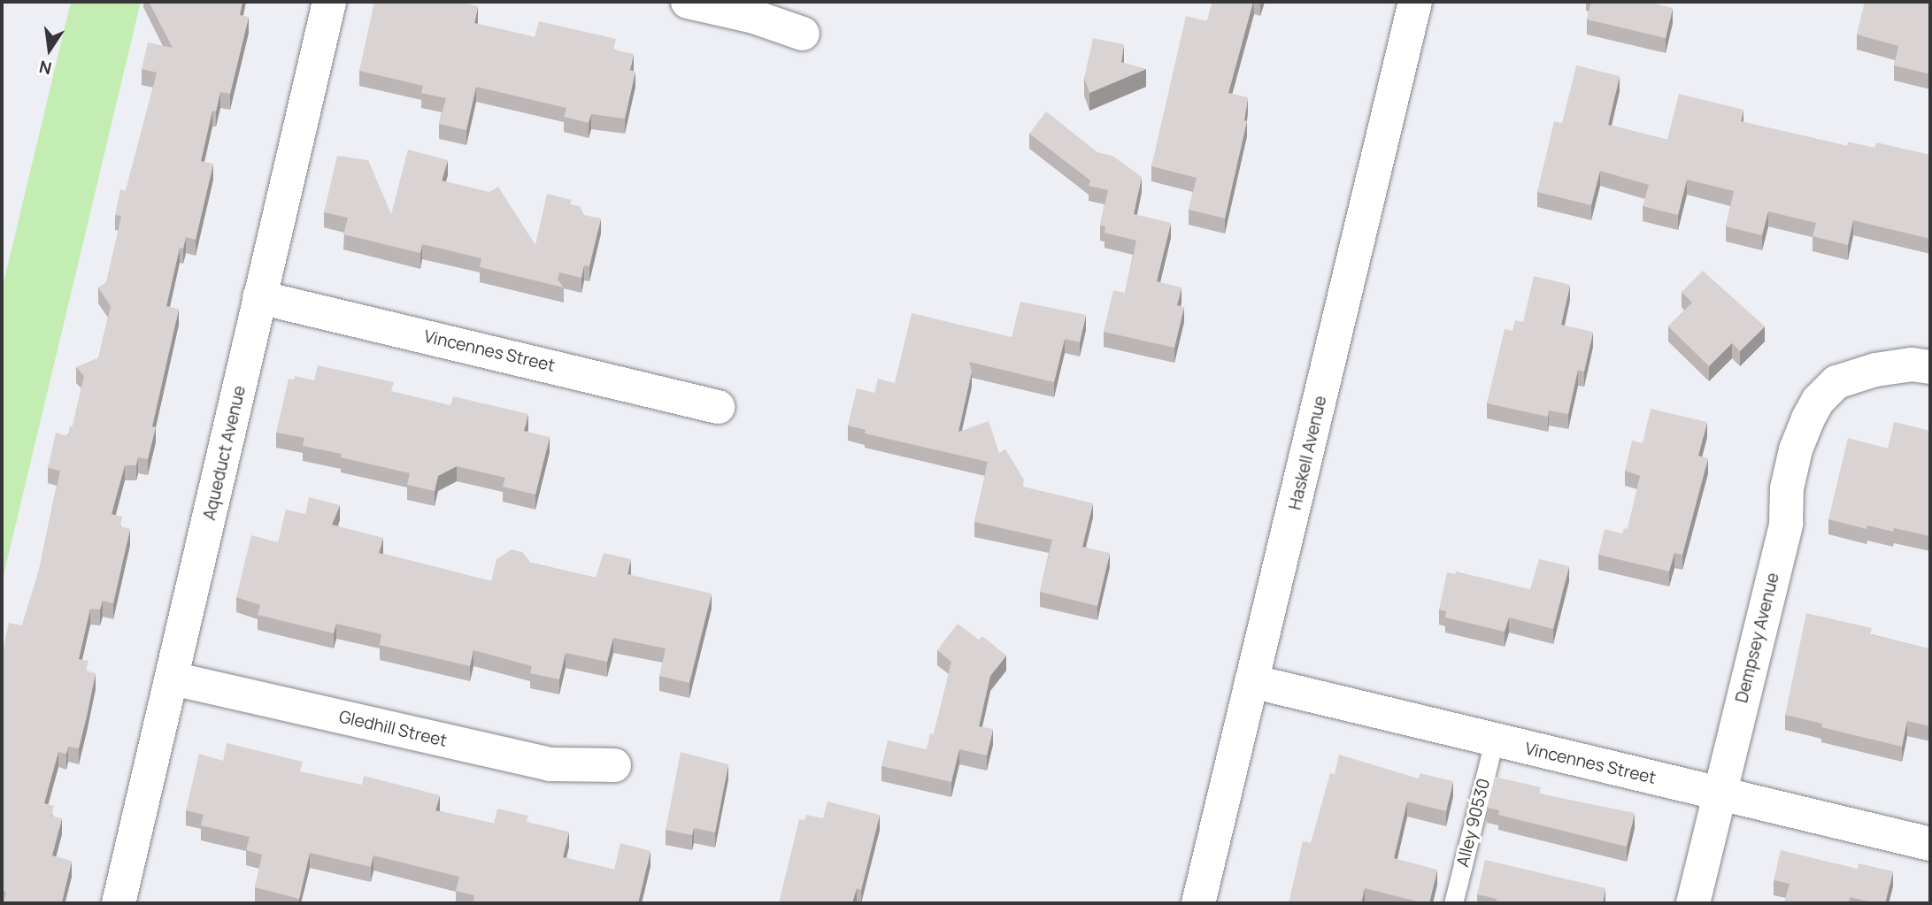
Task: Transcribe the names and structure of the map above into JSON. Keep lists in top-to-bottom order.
{
  "streets": {
    "street": [
      "Vincennes Street",
      "Aqueduct Avenue",
      "Haskell Avenue",
      "Dempsey Avenue",
      "Gledhill Street"
    ],
    "lane": ["Alley 90530"]
  },
  "crossings": [
    ["Vincennes Street", "Aqueduct Avenue"],
    ["Vincennes Street", "Haskell Avenue"],
    ["Vincennes Street", "Dempsey Avenue"],
    ["Vincennes Street", "Alley 90530"],
    ["Aqueduct Avenue", "Gledhill Street"]
  ],
  "north": "bottom"
}
